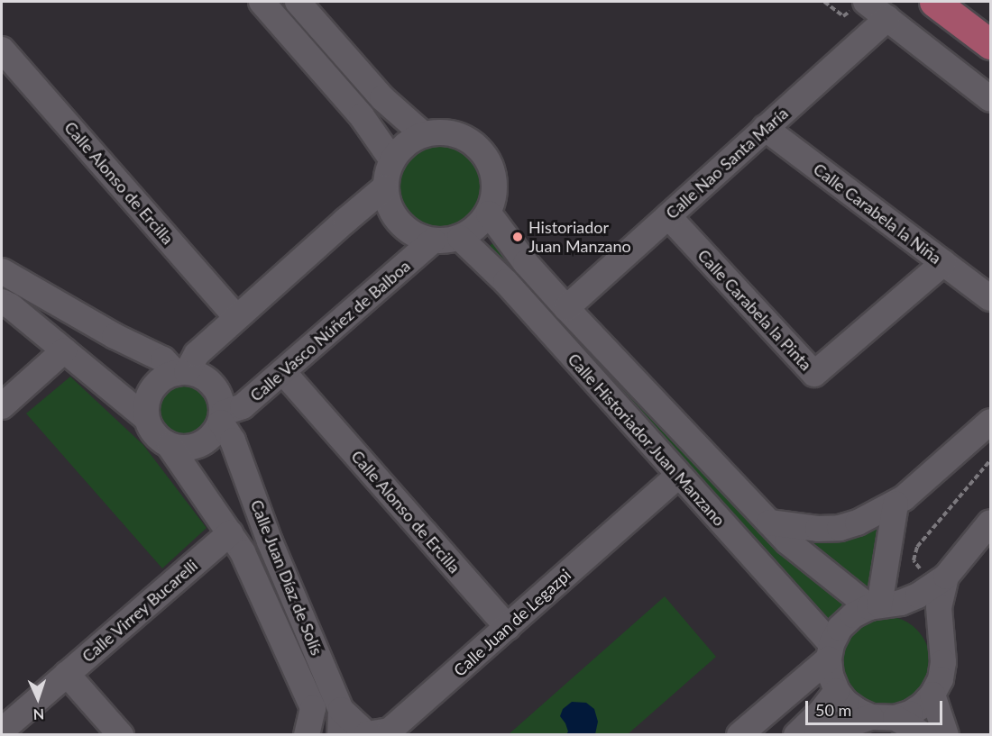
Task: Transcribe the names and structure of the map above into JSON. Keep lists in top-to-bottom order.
{
  "streets": {
    "street": [
      "Calle Nao Santa María",
      "Calle Alonso de Ercilla",
      "Calle Carabela la Niña",
      "Calle Carabela la Pinta",
      "Calle Vasco Núñez de Balboa",
      "Calle Historiador Juan Manzano",
      "Calle Juan Díaz de Solís",
      "Calle Virrey Bucarelli",
      "Calle Juan de Legazpi"
    ]
  },
  "crossings": [
    ["Calle Nao Santa María", "Calle Carabela la Niña"],
    ["Calle Nao Santa María", "Calle Carabela la Pinta"],
    ["Calle Nao Santa María", "Calle Historiador Juan Manzano"],
    ["Calle Alonso de Ercilla", "Calle Vasco Núñez de Balboa"],
    ["Calle Alonso de Ercilla", "Calle Juan de Legazpi"],
    ["Calle Carabela la Niña", "Calle Carabela la Pinta"],
    ["Calle Vasco Núñez de Balboa", "Calle Historiador Juan Manzano"],
    ["Calle Vasco Núñez de Balboa", "Calle Juan Díaz de Solís"],
    ["Calle Historiador Juan Manzano", "Calle Juan de Legazpi"],
    ["Calle Juan Díaz de Solís", "Calle Virrey Bucarelli"],
    ["Calle Juan Díaz de Solís", "Calle Juan de Legazpi"]
  ],
  "places": ["Historiador Juan Manzano"],
  "scale_bar": "50 m",
  "north": "bottom"
}
